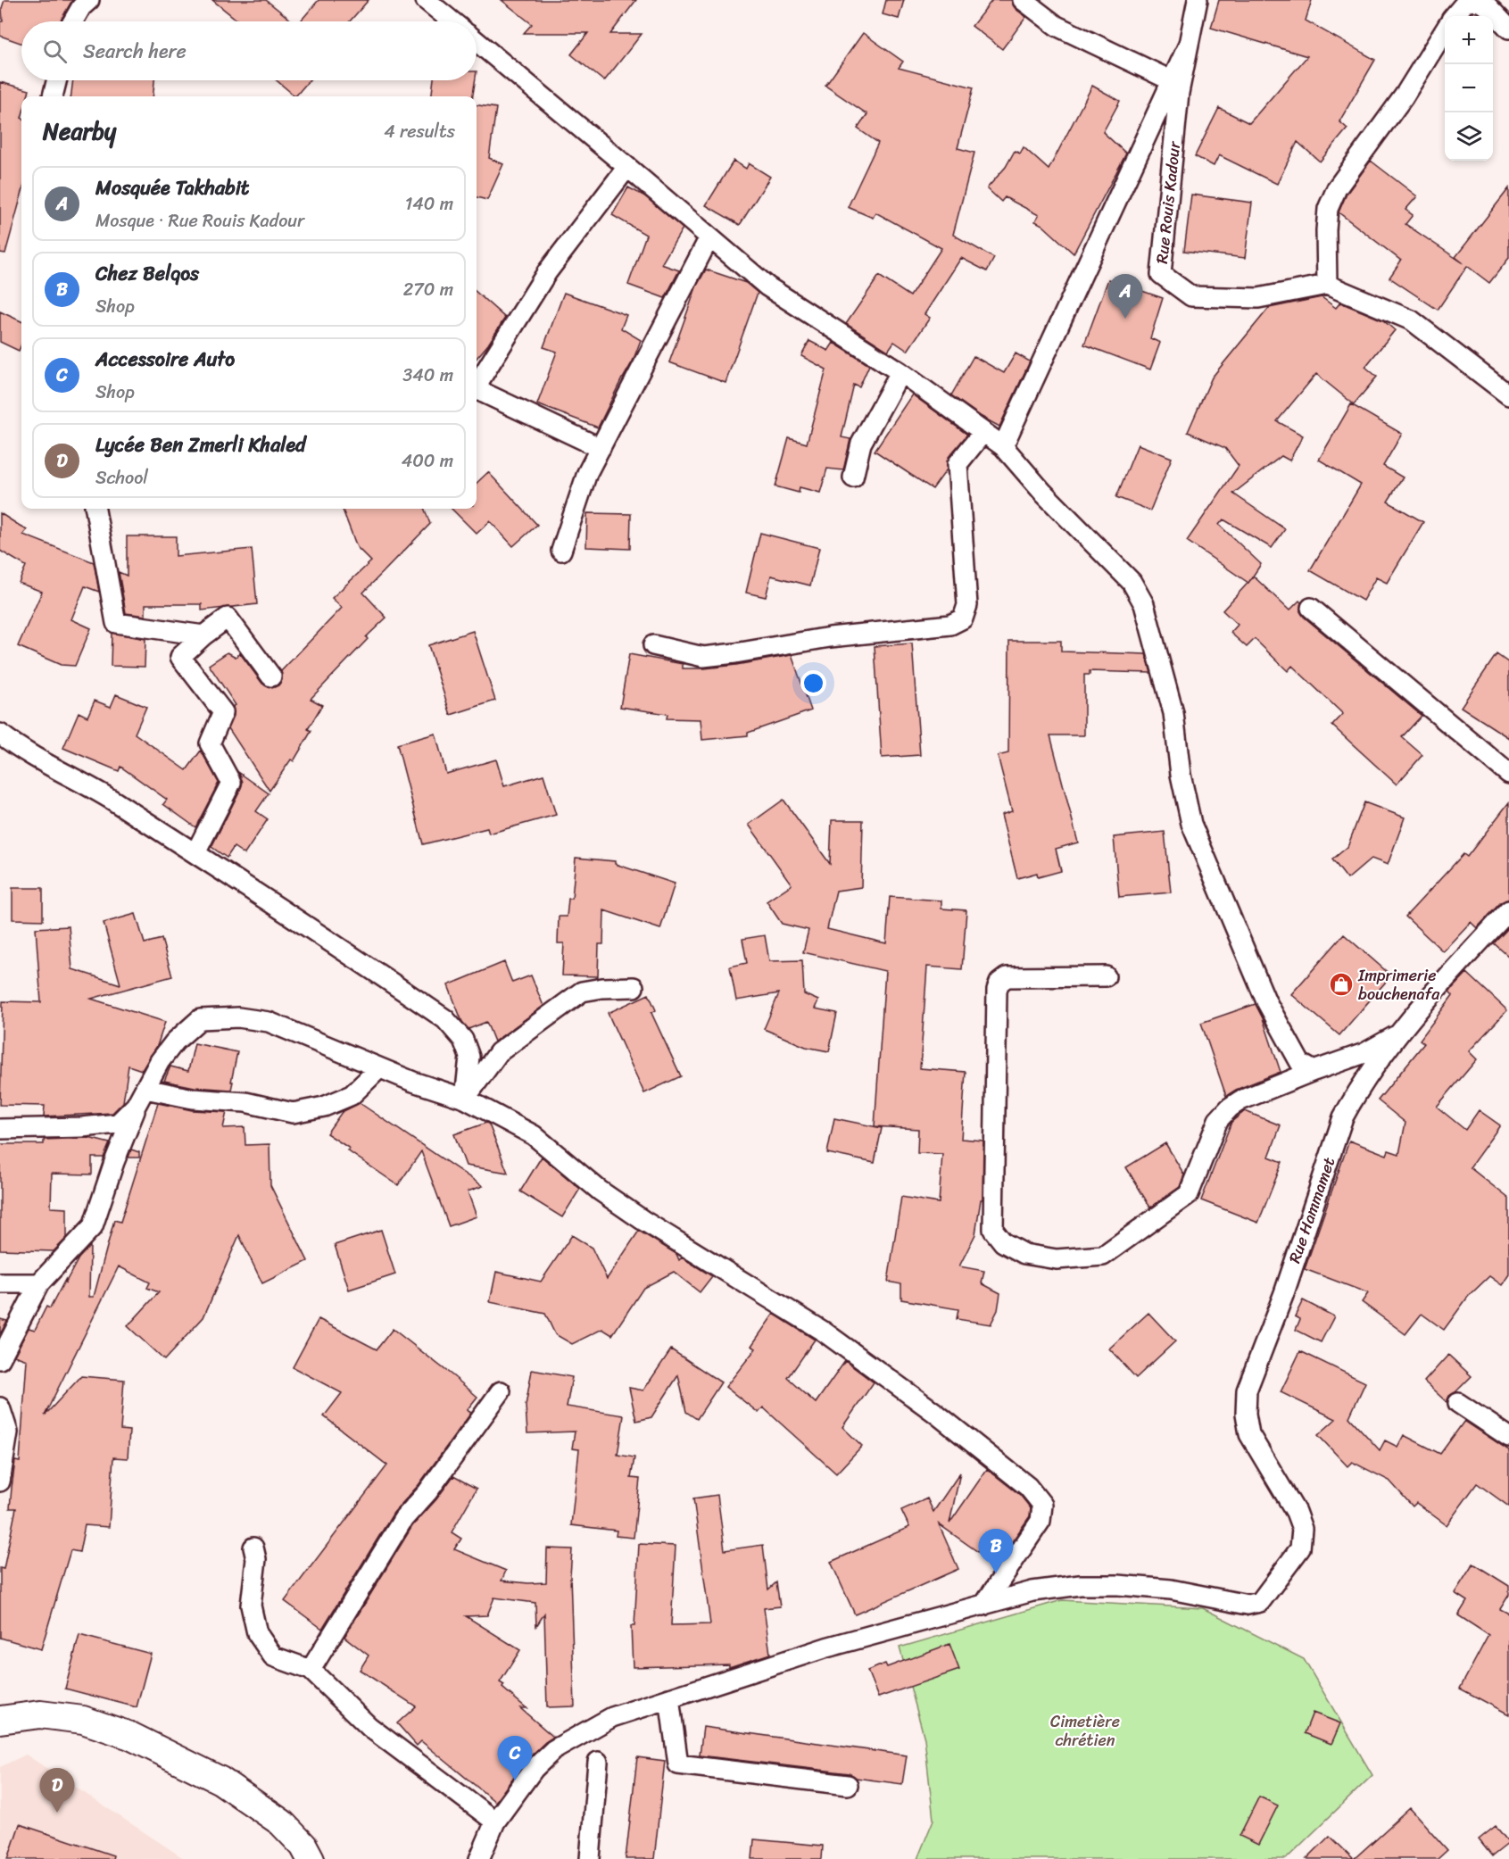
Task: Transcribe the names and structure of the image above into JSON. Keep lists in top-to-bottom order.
{
  "streets": {
    "street": ["Rue Rouis Kadour", "Rue Hammamet"]
  },
  "parks": ["Cimetière chrétien"],
  "places": {
    "shop": ["Imprimerie bouchenafa"]
  },
  "page": {
    "map_buttons": ["+", "−"],
    "search": "Search here",
    "heading": ["Nearby", "4 results"],
    "list": [
      {
        "mark": "A",
        "name": "Mosquée Takhabit",
        "note": "Mosque · Rue Rouis Kadour",
        "value": "140 m"
      },
      {
        "mark": "B",
        "name": "Chez Belqos",
        "note": "Shop",
        "value": "270 m"
      },
      {
        "mark": "C",
        "name": "Accessoire Auto",
        "note": "Shop",
        "value": "340 m"
      },
      {
        "mark": "D",
        "name": "Lycée Ben Zmerli Khaled",
        "note": "School",
        "value": "400 m"
      }
    ],
    "pins": [
      "A",
      "B",
      "C",
      "D"
    ]
  }
}
